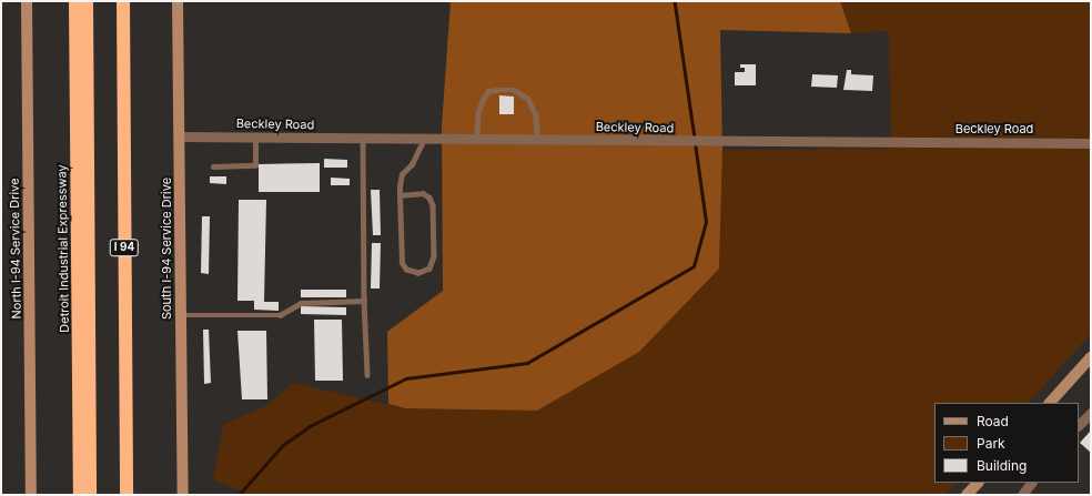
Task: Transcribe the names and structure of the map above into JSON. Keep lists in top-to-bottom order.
{
  "streets": {
    "highway": ["I 94", "Detroit Industrial Expressway"],
    "street": ["Beckley Road", "North I-94 Service Drive", "South I-94 Service Drive"]
  },
  "crossings": [
    ["Beckley Road", "South I-94 Service Drive"]
  ],
  "legend": ["Road", "Park", "Building"]
}
